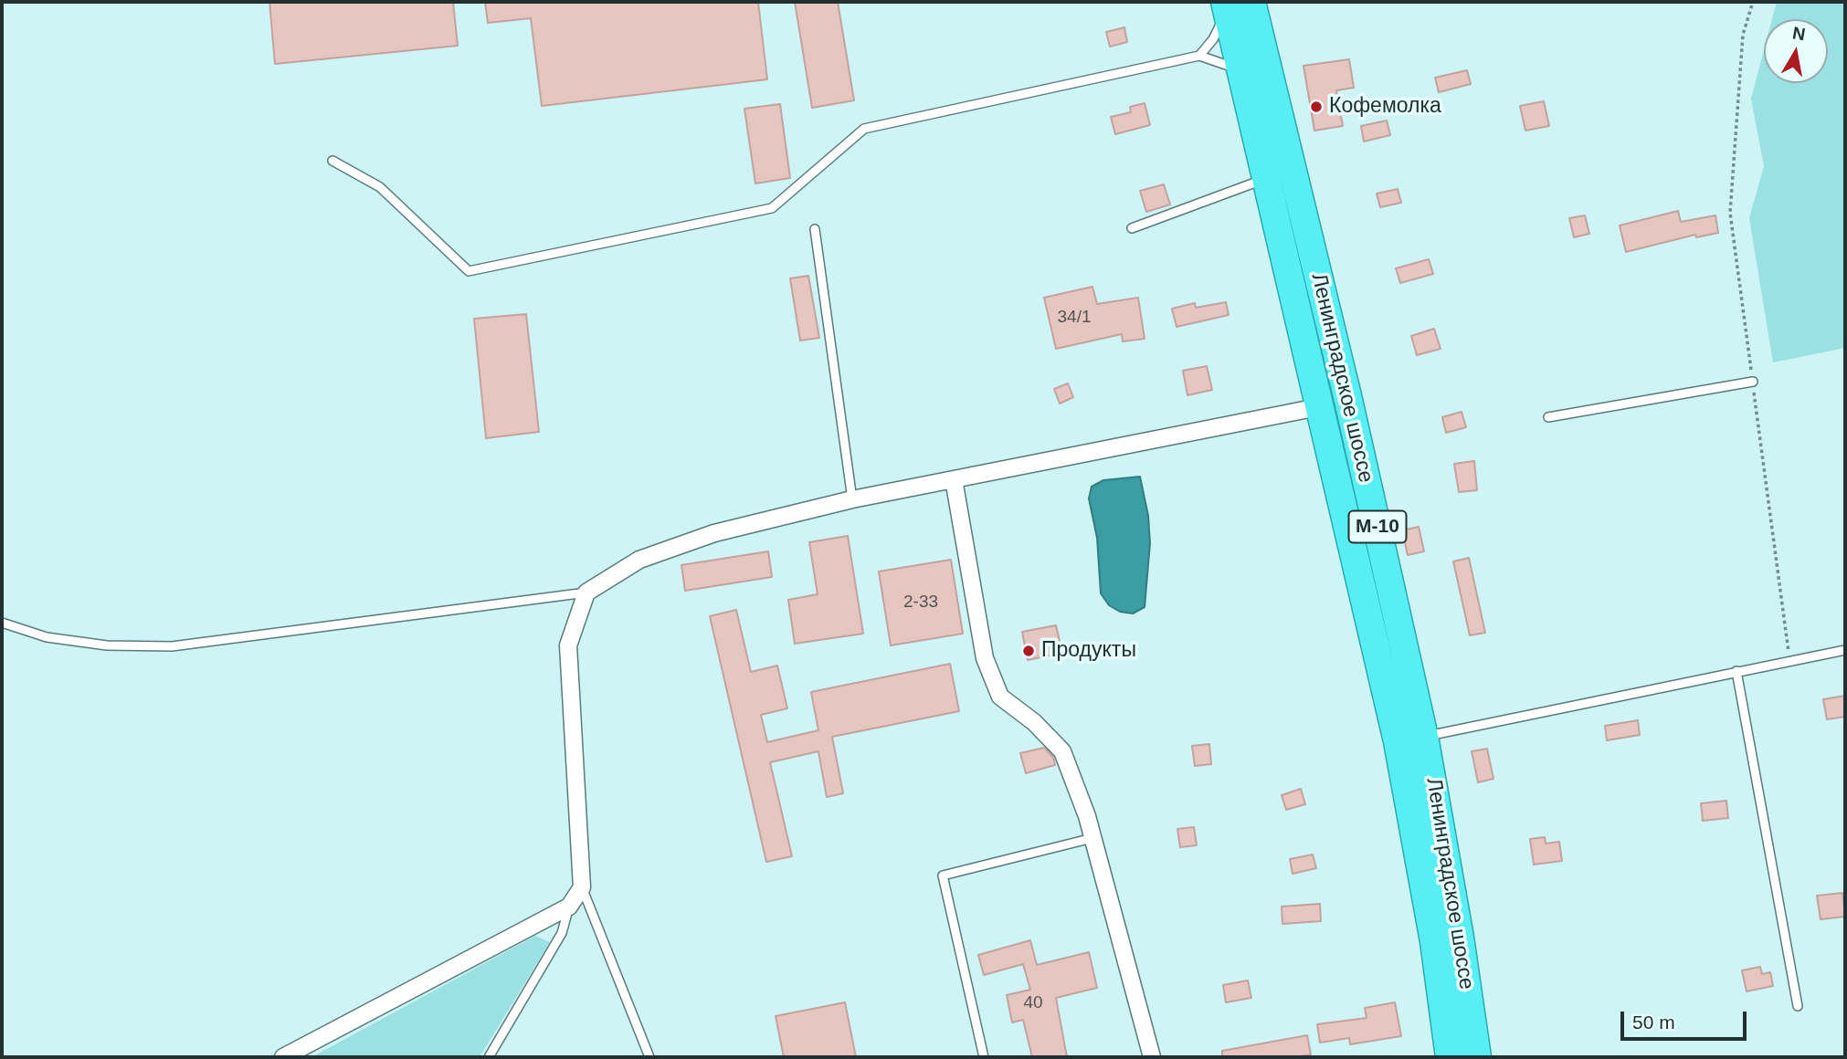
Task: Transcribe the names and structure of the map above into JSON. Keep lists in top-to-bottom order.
{
  "streets": {
    "highway": ["Ленинградское шоссе", "М-10"]
  },
  "places": ["Кофемолка", "Продукты"],
  "house_numbers": ["34/1", "2-33", "40"],
  "scale_bar": "50 m",
  "north": "top"
}
